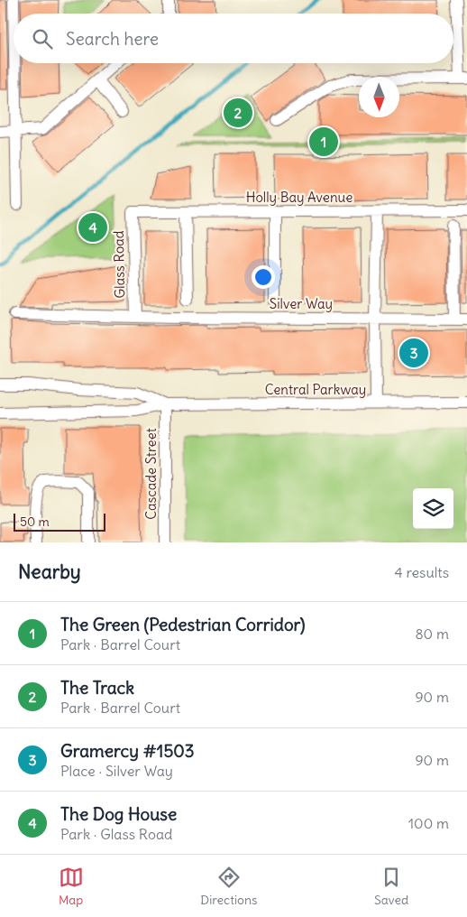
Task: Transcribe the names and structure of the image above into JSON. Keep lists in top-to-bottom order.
{
  "streets": {
    "street": [
      "Holly Bay Avenue",
      "Glass Road",
      "Silver Way",
      "Central Parkway",
      "Cascade Street"
    ]
  },
  "crossings": [
    ["Holly Bay Avenue", "Glass Road"],
    ["Glass Road", "Silver Way"],
    ["Central Parkway", "Cascade Street"]
  ],
  "scale_bar": "50 m",
  "north": "bottom",
  "page": {
    "search": "Search here",
    "pins": [
      "2",
      "1",
      "4",
      "3"
    ],
    "scale": "50 m",
    "heading": ["Nearby", "4 results"],
    "list": [
      {
        "mark": "1",
        "name": "The Green (Pedestrian Corridor)",
        "note": "Park · Barrel Court",
        "value": "80 m"
      },
      {
        "mark": "2",
        "name": "The Track",
        "note": "Park · Barrel Court",
        "value": "90 m"
      },
      {
        "mark": "3",
        "name": "Gramercy #1503",
        "note": "Place · Silver Way",
        "value": "90 m"
      },
      {
        "mark": "4",
        "name": "The Dog House",
        "note": "Park · Glass Road",
        "value": "100 m"
      }
    ],
    "nav": ["Map", "Directions", "Saved"]
  }
}
